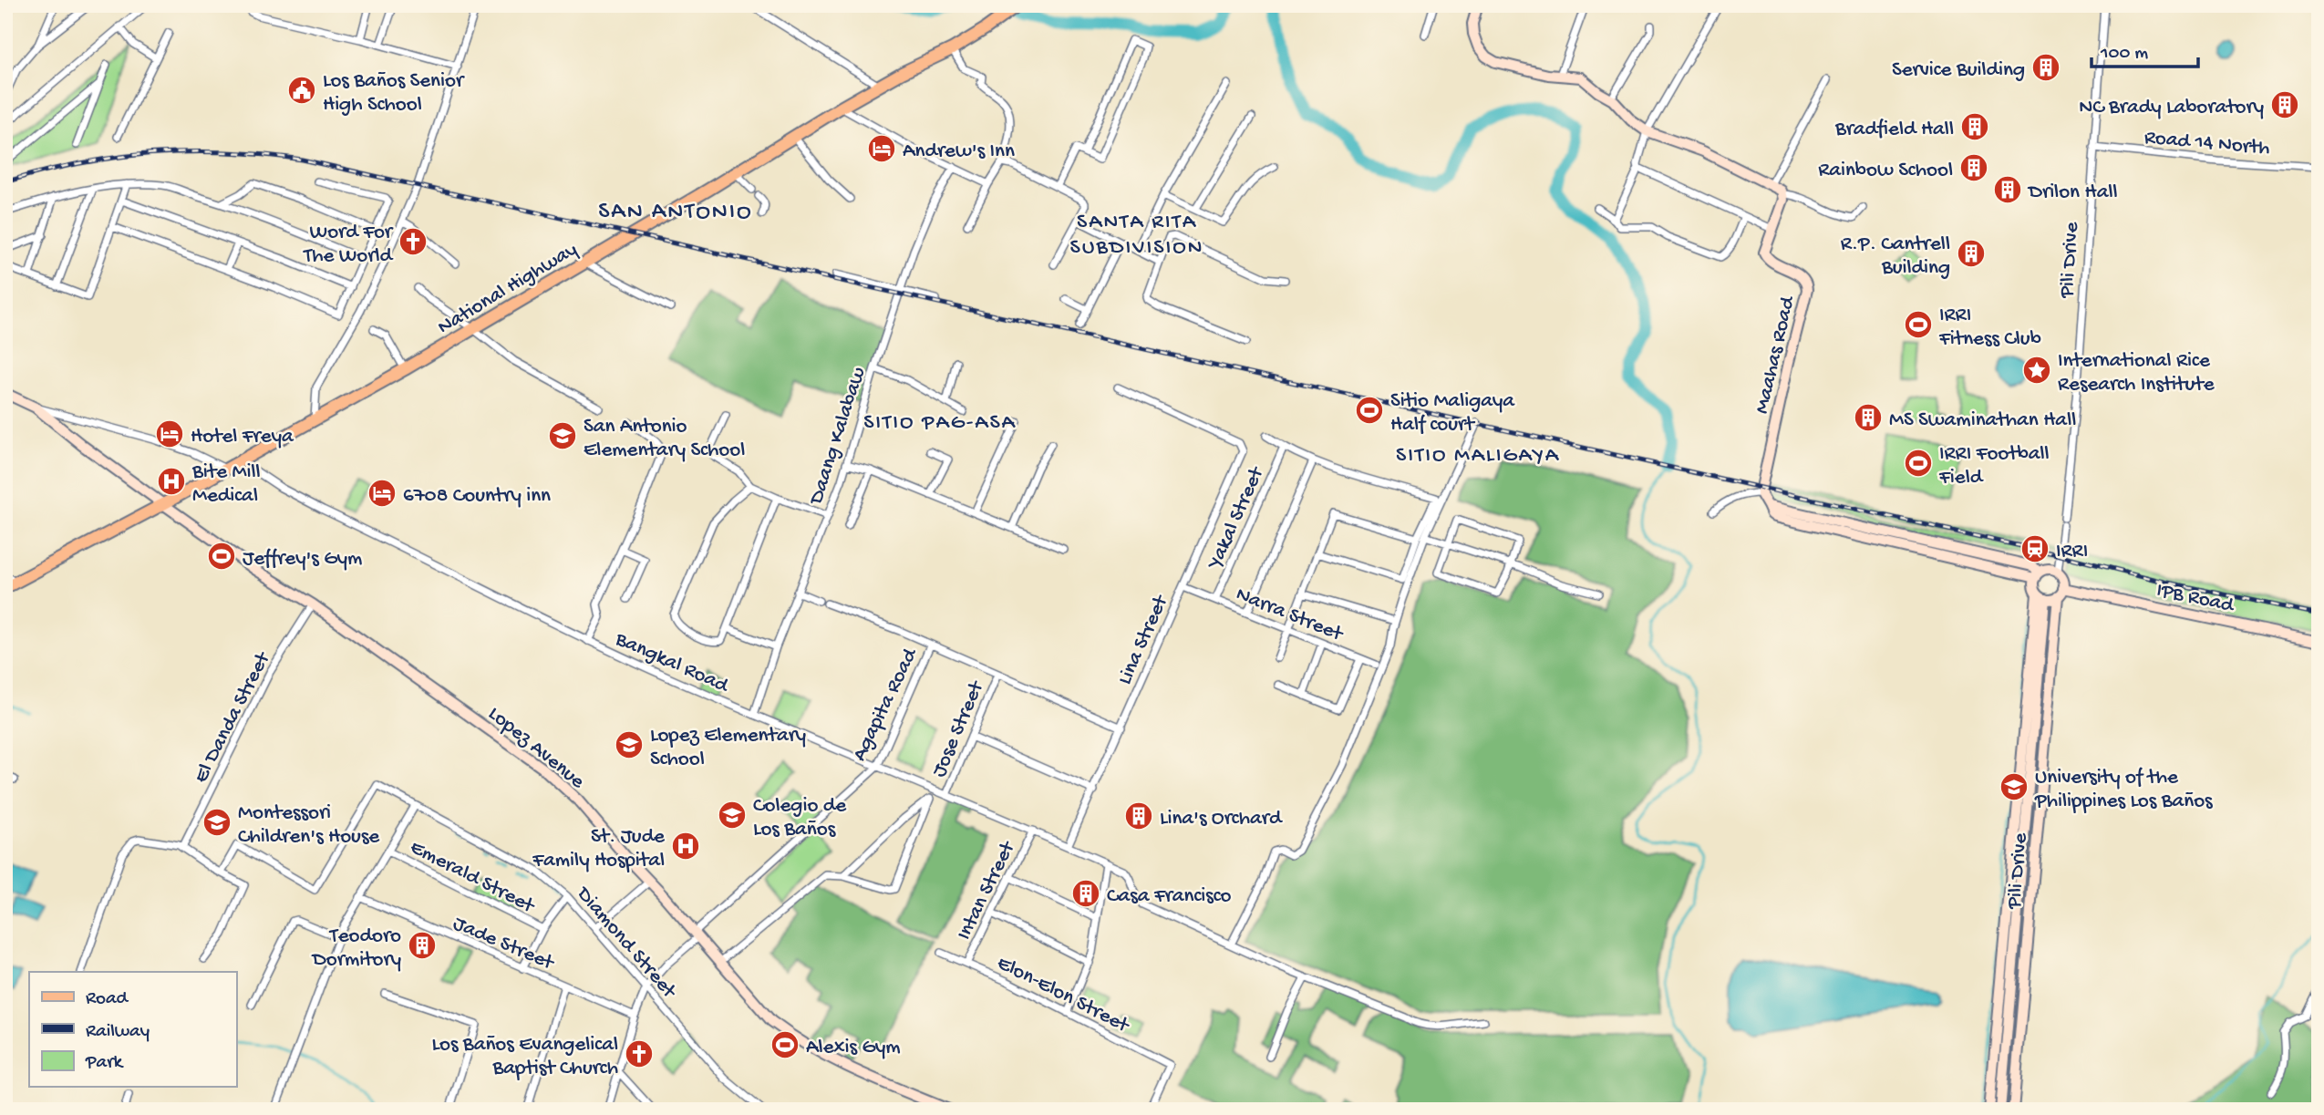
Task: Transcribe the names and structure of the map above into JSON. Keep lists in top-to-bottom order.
{
  "streets": {
    "main road": ["National Highway"],
    "street": [
      "Road 14 North",
      "Pili Drive",
      "Maahas Road",
      "Daang Kalabaw",
      "Yakal Street",
      "IPB Road",
      "Narra Street",
      "Lina Street",
      "Bangkal Road",
      "Agapita Road",
      "El Danda Street",
      "Jose Street",
      "Lopez Avenue",
      "Emerald Street",
      "Intan Street",
      "Jade Street",
      "Diamond Street",
      "Elon-Elon Street"
    ]
  },
  "crossings": [
    ["Road 14 North", "Pili Drive"],
    ["Pili Drive", "IPB Road"],
    ["National Highway", "Bangkal Road"],
    ["National Highway", "Lopez Avenue"],
    ["Daang Kalabaw", "Bangkal Road"],
    ["Yakal Street", "Narra Street"],
    ["Narra Street", "Lina Street"],
    ["Lina Street", "Bangkal Road"],
    ["Bangkal Road", "Agapita Road"],
    ["Bangkal Road", "Jose Street"],
    ["Bangkal Road", "Intan Street"],
    ["Agapita Road", "Lopez Avenue"],
    ["Agapita Road", "Jade Street"],
    ["Agapita Road", "Diamond Street"],
    ["El Danda Street", "Lopez Avenue"],
    ["Intan Street", "Elon-Elon Street"]
  ],
  "districts": [
    "SAN ANTONIO",
    "SANTA RITA SUBDIVISION",
    "SITIO PAG-ASA",
    "SITIO MALIGAYA"
  ],
  "places": {
    "building": [
      "Service Building",
      "NC Brady Laboratory",
      "Bradfield Hall",
      "Rainbow School",
      "Drilon Hall",
      "R.P. Cantrell Building",
      "MS Swaminathan Hall",
      "Lina's Orchard",
      "Casa Francisco",
      "Teodoro Dormitory"
    ],
    "public building": ["Los Baños Senior High School"],
    "hotel": ["Andrew's Inn", "Hotel Freya", "6708 Country inn"],
    "church": ["Word For The World", "Los Baños Evangelical Baptist Church"],
    "sports": [
      "IRRI Fitness Club",
      "Sitio Maligaya Half court",
      "IRRI Football Field",
      "Jeffrey's Gym",
      "Alexis Gym"
    ],
    "place": ["International Rice Research Institute"],
    "school or university": [
      "San Antonio Elementary School",
      "Lopez Elementary School",
      "University of the Philippines Los Baños",
      "Colegio de Los Baños",
      "Montessori Children's House"
    ],
    "hospital": ["Bite Mill Medical", "St. Jude Family Hospital"],
    "station": ["IRRI"]
  },
  "legend": ["Road", "Railway", "Park"],
  "scale_bar": "100 m"
}
